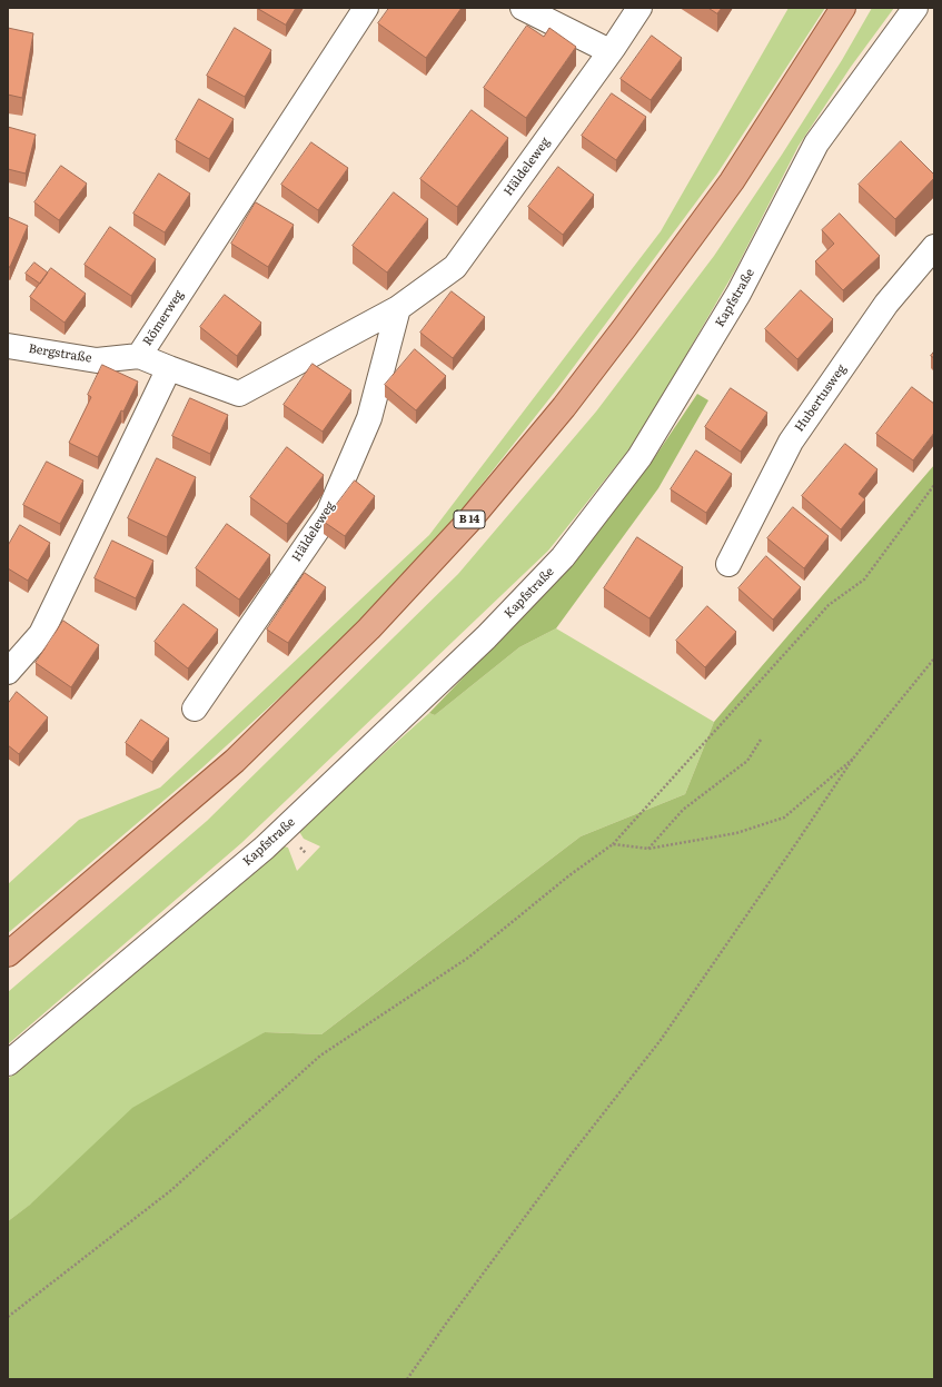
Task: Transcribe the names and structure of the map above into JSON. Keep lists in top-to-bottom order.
{
  "streets": {
    "main road": ["B 14"],
    "street": [
      "Häldeleweg",
      "Kapfstraße",
      "Römerweg",
      "Bergstraße",
      "Hubertusweg"
    ]
  },
  "crossings": [
    ["Häldeleweg", "Römerweg"],
    ["Römerweg", "Bergstraße"]
  ]
}
